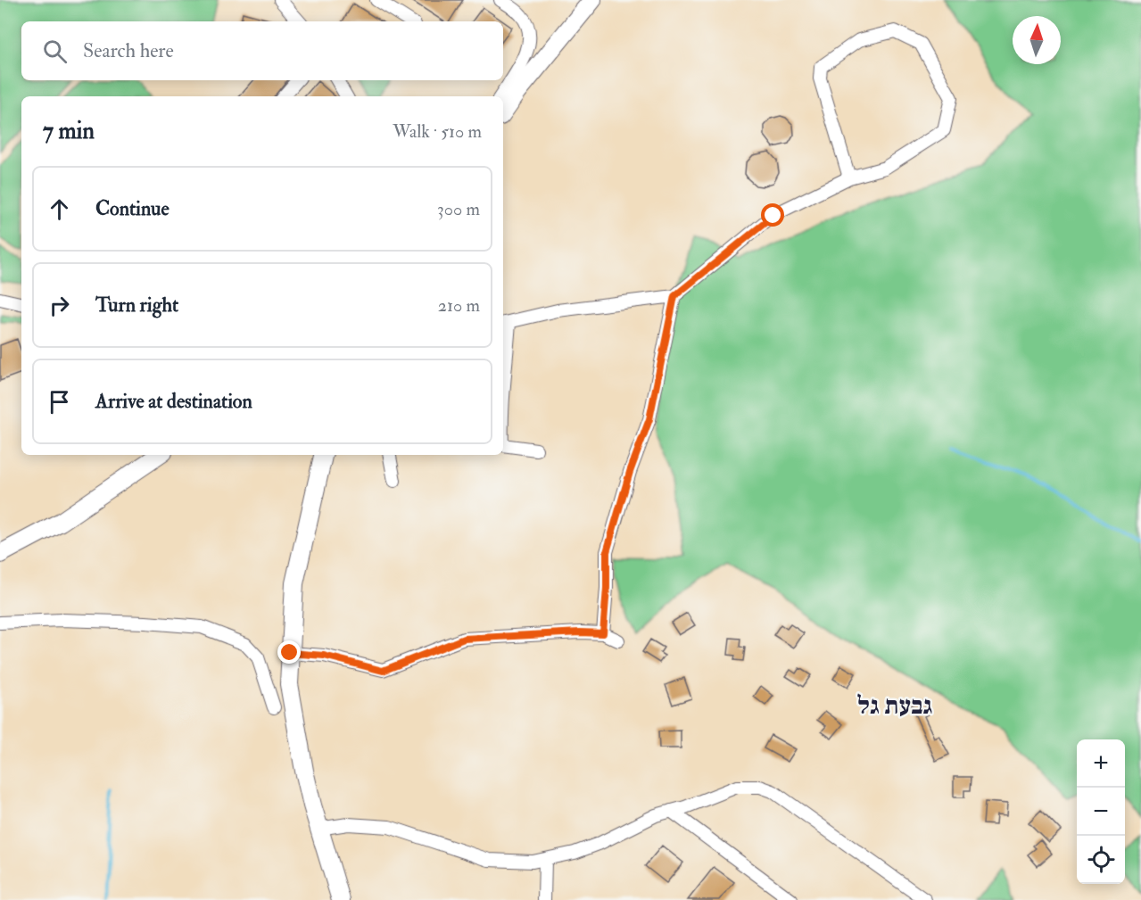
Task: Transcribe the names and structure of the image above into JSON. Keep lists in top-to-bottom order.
{
  "districts": ["גבעת גל"],
  "north": "top",
  "page": {
    "search": "Search here",
    "heading": ["7 min", "Walk · 510 m"],
    "list": [
      ["Continue", "300 m"],
      ["Turn right", "210 m"],
      "Arrive at destination"
    ],
    "map_buttons": ["+", "−"]
  }
}
